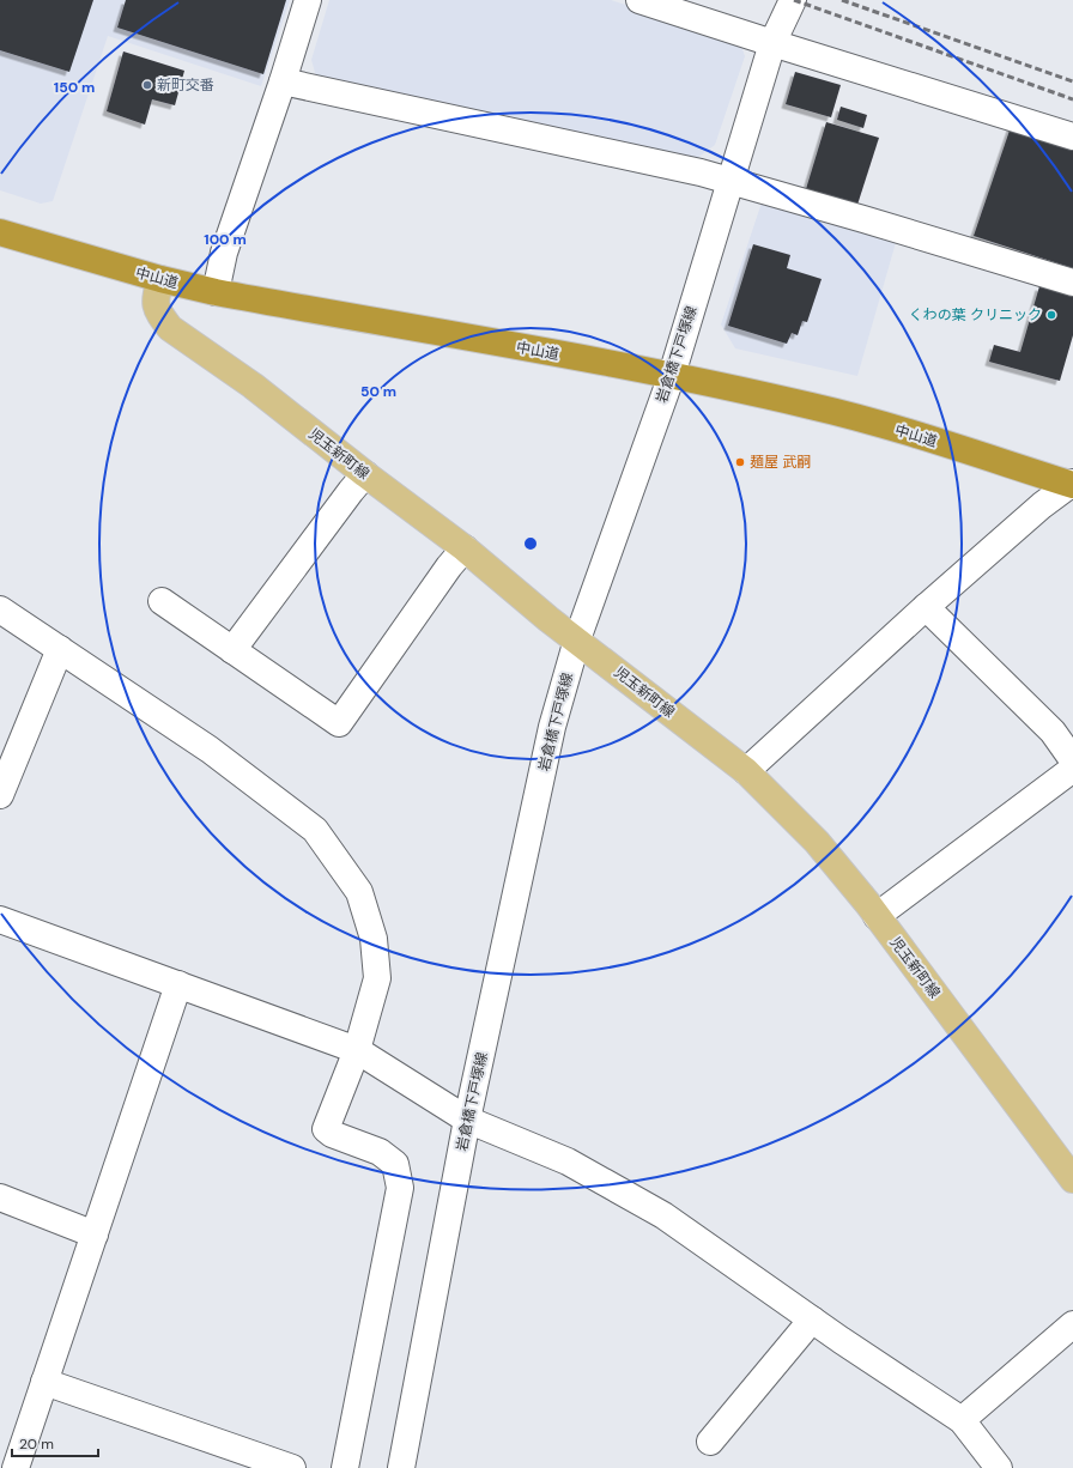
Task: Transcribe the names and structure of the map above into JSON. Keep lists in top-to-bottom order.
{
  "streets": {
    "highway": ["中山道"],
    "main road": ["児玉新町線"],
    "street": ["岩倉橋下戸塚線"]
  },
  "crossings": [
    ["中山道", "岩倉橋下戸塚線"],
    ["中山道", "児玉新町線"],
    ["岩倉橋下戸塚線", "児玉新町線"]
  ],
  "places": ["新町交番", "くわの葉 クリニック", "麺屋 武嗣"],
  "scale_bar": "20 m",
  "rings": ["150 m", "100 m", "50 m"]
}
